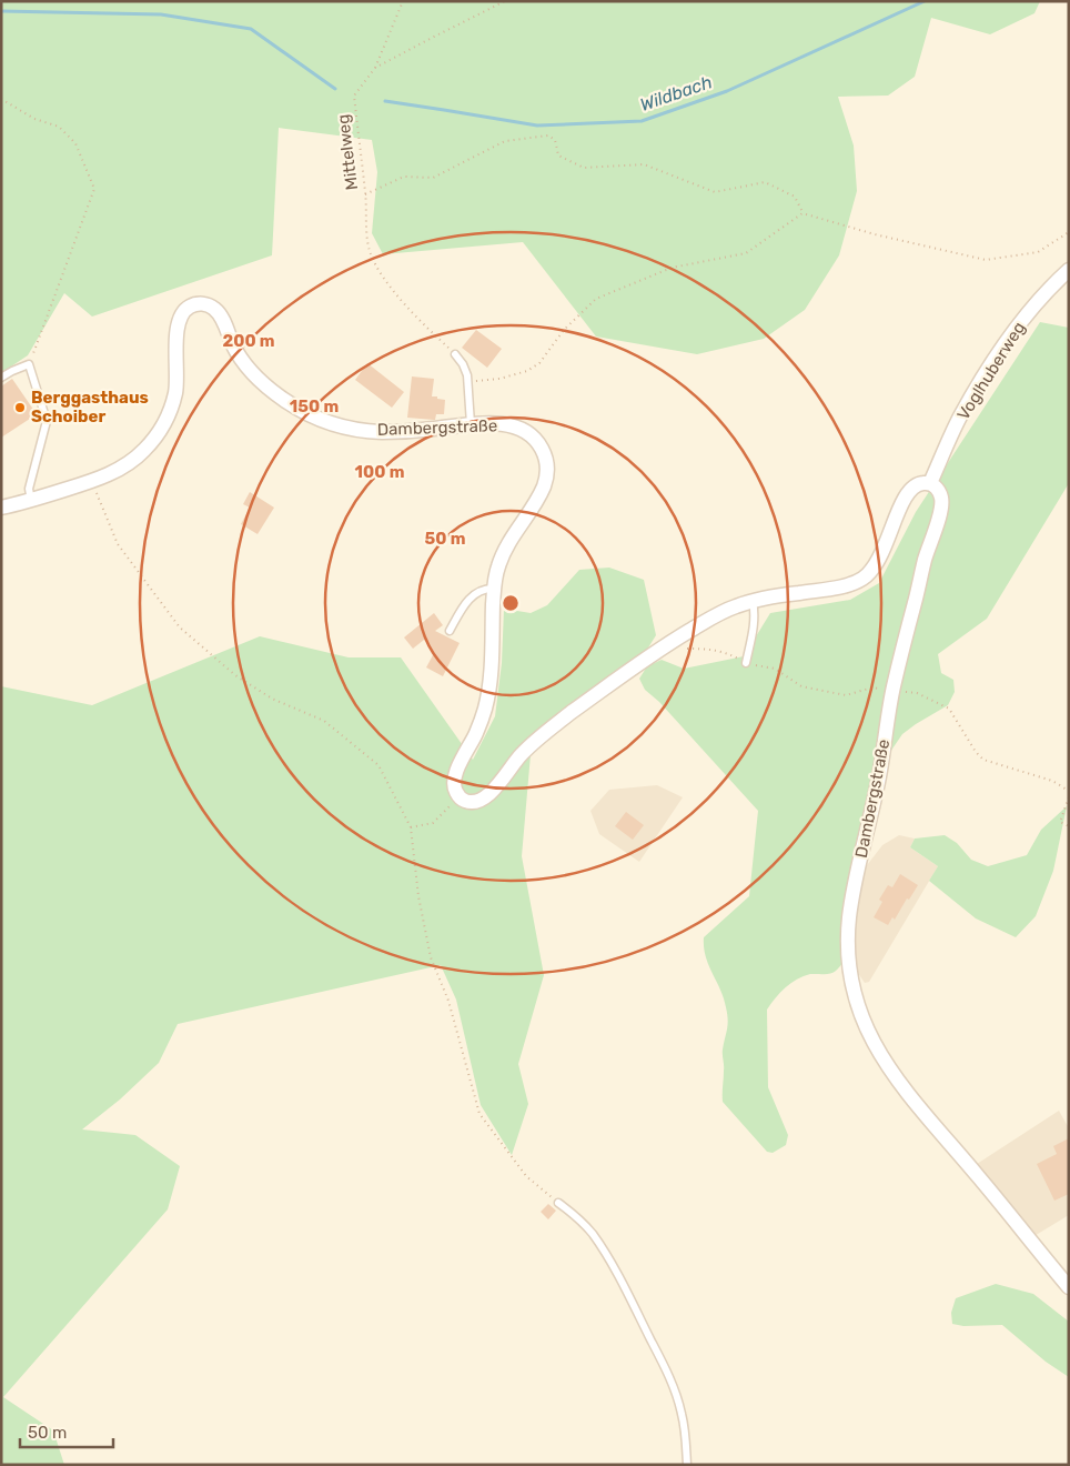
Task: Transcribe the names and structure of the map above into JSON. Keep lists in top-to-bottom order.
{
  "streets": {
    "street": ["Voglhuberweg", "Dambergstraße"],
    "path": ["Mittelweg"]
  },
  "crossings": [
    ["Voglhuberweg", "Dambergstraße"]
  ],
  "water": ["Wildbach"],
  "places": ["Berggasthaus Schoiber"],
  "scale_bar": "50 m",
  "rings": [
    "200 m",
    "150 m",
    "100 m",
    "50 m"
  ]
}
